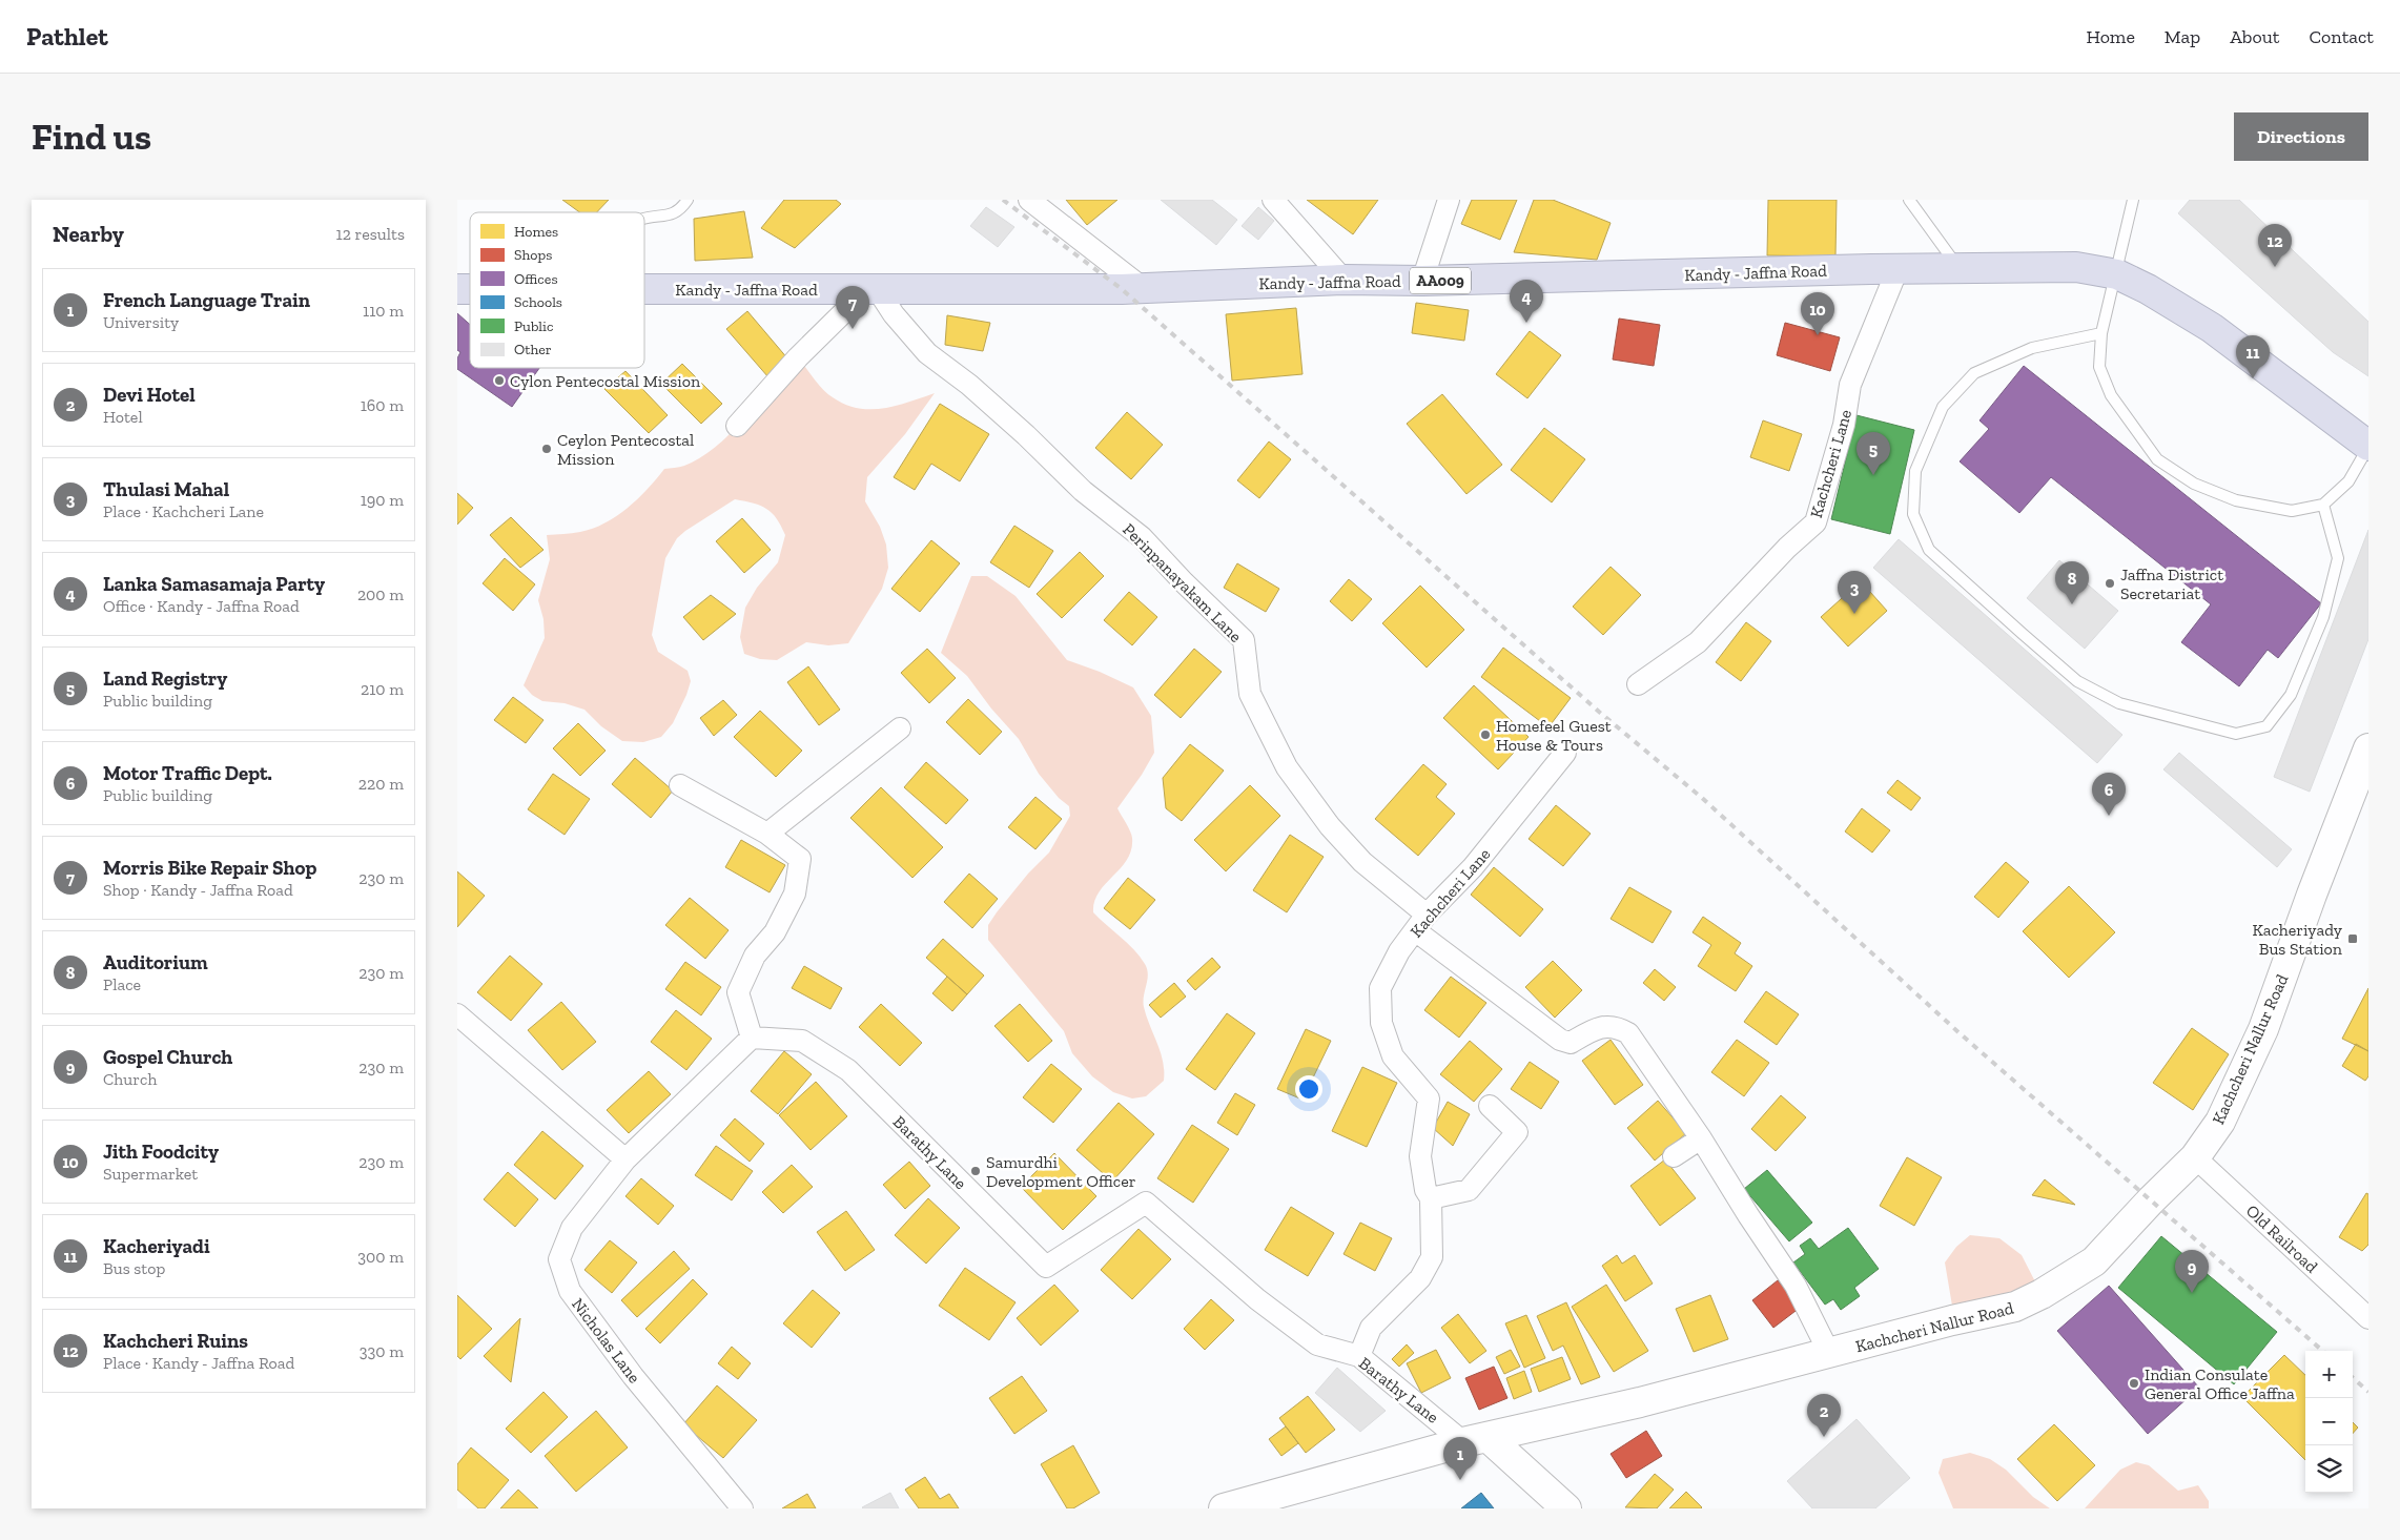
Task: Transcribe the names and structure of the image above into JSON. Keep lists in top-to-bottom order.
{
  "streets": {
    "highway": ["Kandy - Jaffna Road", "AA009"],
    "street": [
      "Kachcheri Lane",
      "Perinpanayakam Lane",
      "Kachcheri Nallur Road",
      "Barathy Lane",
      "Old Railroad",
      "Nicholas Lane"
    ]
  },
  "crossings": [
    ["Kandy - Jaffna Road", "Kachcheri Lane"],
    ["Kandy - Jaffna Road", "Perinpanayakam Lane"],
    ["Kachcheri Lane", "Perinpanayakam Lane"],
    ["Kachcheri Lane", "Barathy Lane"],
    ["Perinpanayakam Lane", "Kachcheri Nallur Road"],
    ["Kachcheri Nallur Road", "Barathy Lane"],
    ["Kachcheri Nallur Road", "Old Railroad"]
  ],
  "places": {
    "other": [
      "Cylon Pentecostal Mission",
      "Ceylon Pentecostal Mission",
      "Jaffna District Secretariat",
      "Homefeel Guest House & Tours",
      "Samurdhi Development Officer",
      "Indian Consulate General Office Jaffna"
    ],
    "transit": ["Kacheriyady Bus Station"]
  },
  "legend": [
    "Homes",
    "Shops",
    "Offices",
    "Schools",
    "Public",
    "Other"
  ],
  "page": {
    "header": "Pathlet",
    "nav": [
      "Home",
      "Map",
      "About",
      "Contact"
    ],
    "buttons": "Directions",
    "title": "Find us",
    "heading": ["Nearby", "12 results"],
    "pins": [
      "12",
      "4",
      "7",
      "10",
      "11",
      "5",
      "8",
      "3",
      "6",
      "9",
      "2",
      "1"
    ],
    "list": [
      {
        "mark": "1",
        "name": "French Language Train",
        "note": "University",
        "value": "110 m"
      },
      {
        "mark": "2",
        "name": "Devi Hotel",
        "note": "Hotel",
        "value": "160 m"
      },
      {
        "mark": "3",
        "name": "Thulasi Mahal",
        "note": "Place · Kachcheri Lane",
        "value": "190 m"
      },
      {
        "mark": "4",
        "name": "Lanka Samasamaja Party",
        "note": "Office · Kandy - Jaffna Road",
        "value": "200 m"
      },
      {
        "mark": "5",
        "name": "Land Registry",
        "note": "Public building",
        "value": "210 m"
      },
      {
        "mark": "6",
        "name": "Motor Traffic Dept.",
        "note": "Public building",
        "value": "220 m"
      },
      {
        "mark": "7",
        "name": "Morris Bike Repair Shop",
        "note": "Shop · Kandy - Jaffna Road",
        "value": "230 m"
      },
      {
        "mark": "8",
        "name": "Auditorium",
        "note": "Place",
        "value": "230 m"
      },
      {
        "mark": "9",
        "name": "Gospel Church",
        "note": "Church",
        "value": "230 m"
      },
      {
        "mark": "10",
        "name": "Jith Foodcity",
        "note": "Supermarket",
        "value": "230 m"
      },
      {
        "mark": "11",
        "name": "Kacheriyadi",
        "note": "Bus stop",
        "value": "300 m"
      },
      {
        "mark": "12",
        "name": "Kachcheri Ruins",
        "note": "Place · Kandy - Jaffna Road",
        "value": "330 m"
      }
    ],
    "map_buttons": ["+", "−"]
  }
}
